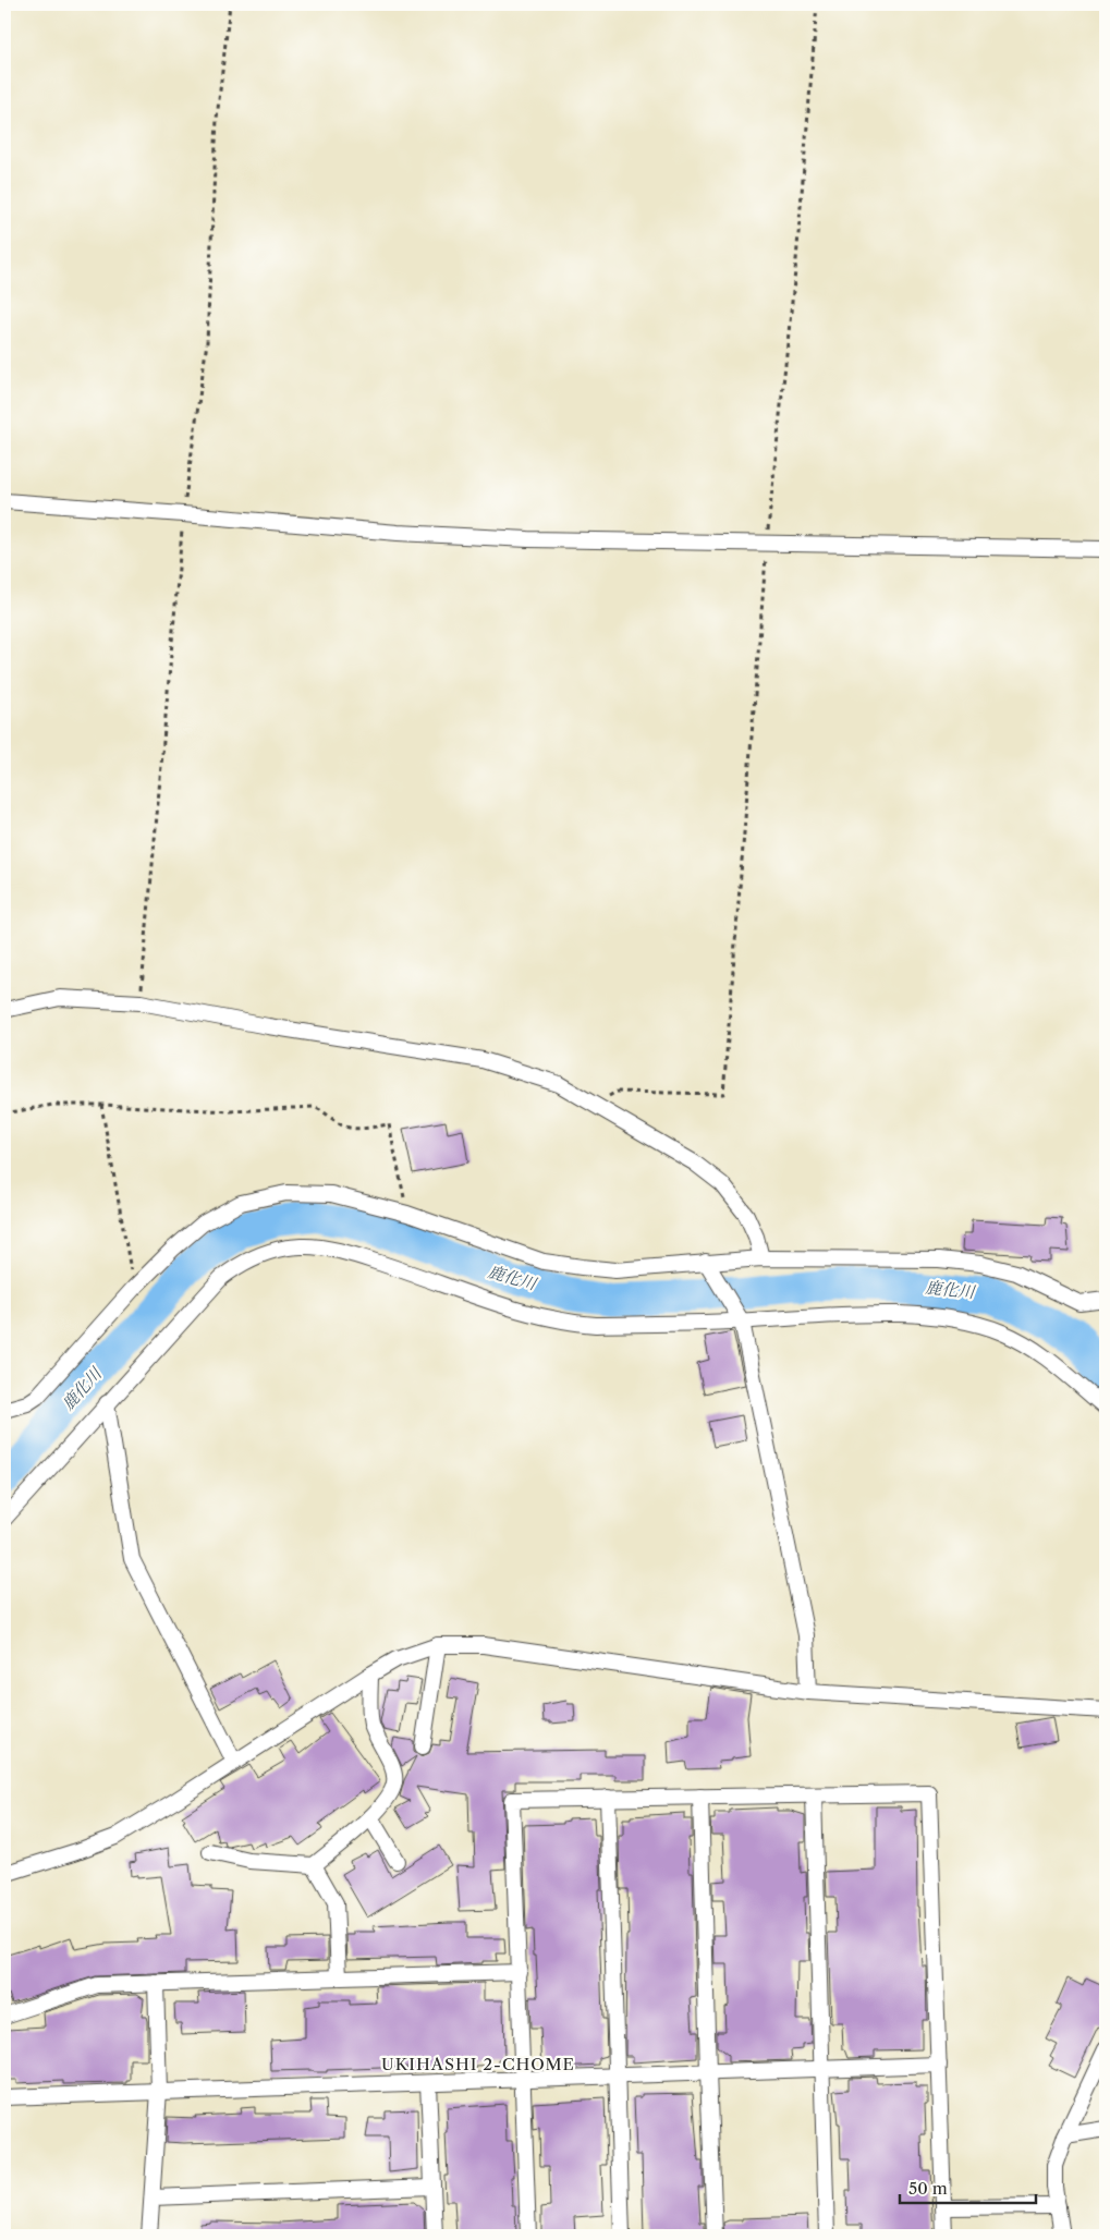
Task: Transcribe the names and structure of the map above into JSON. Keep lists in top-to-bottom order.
{
  "districts": ["UKIHASHI 2-CHOME"],
  "water": ["鹿化川"],
  "scale_bar": "50 m"
}
